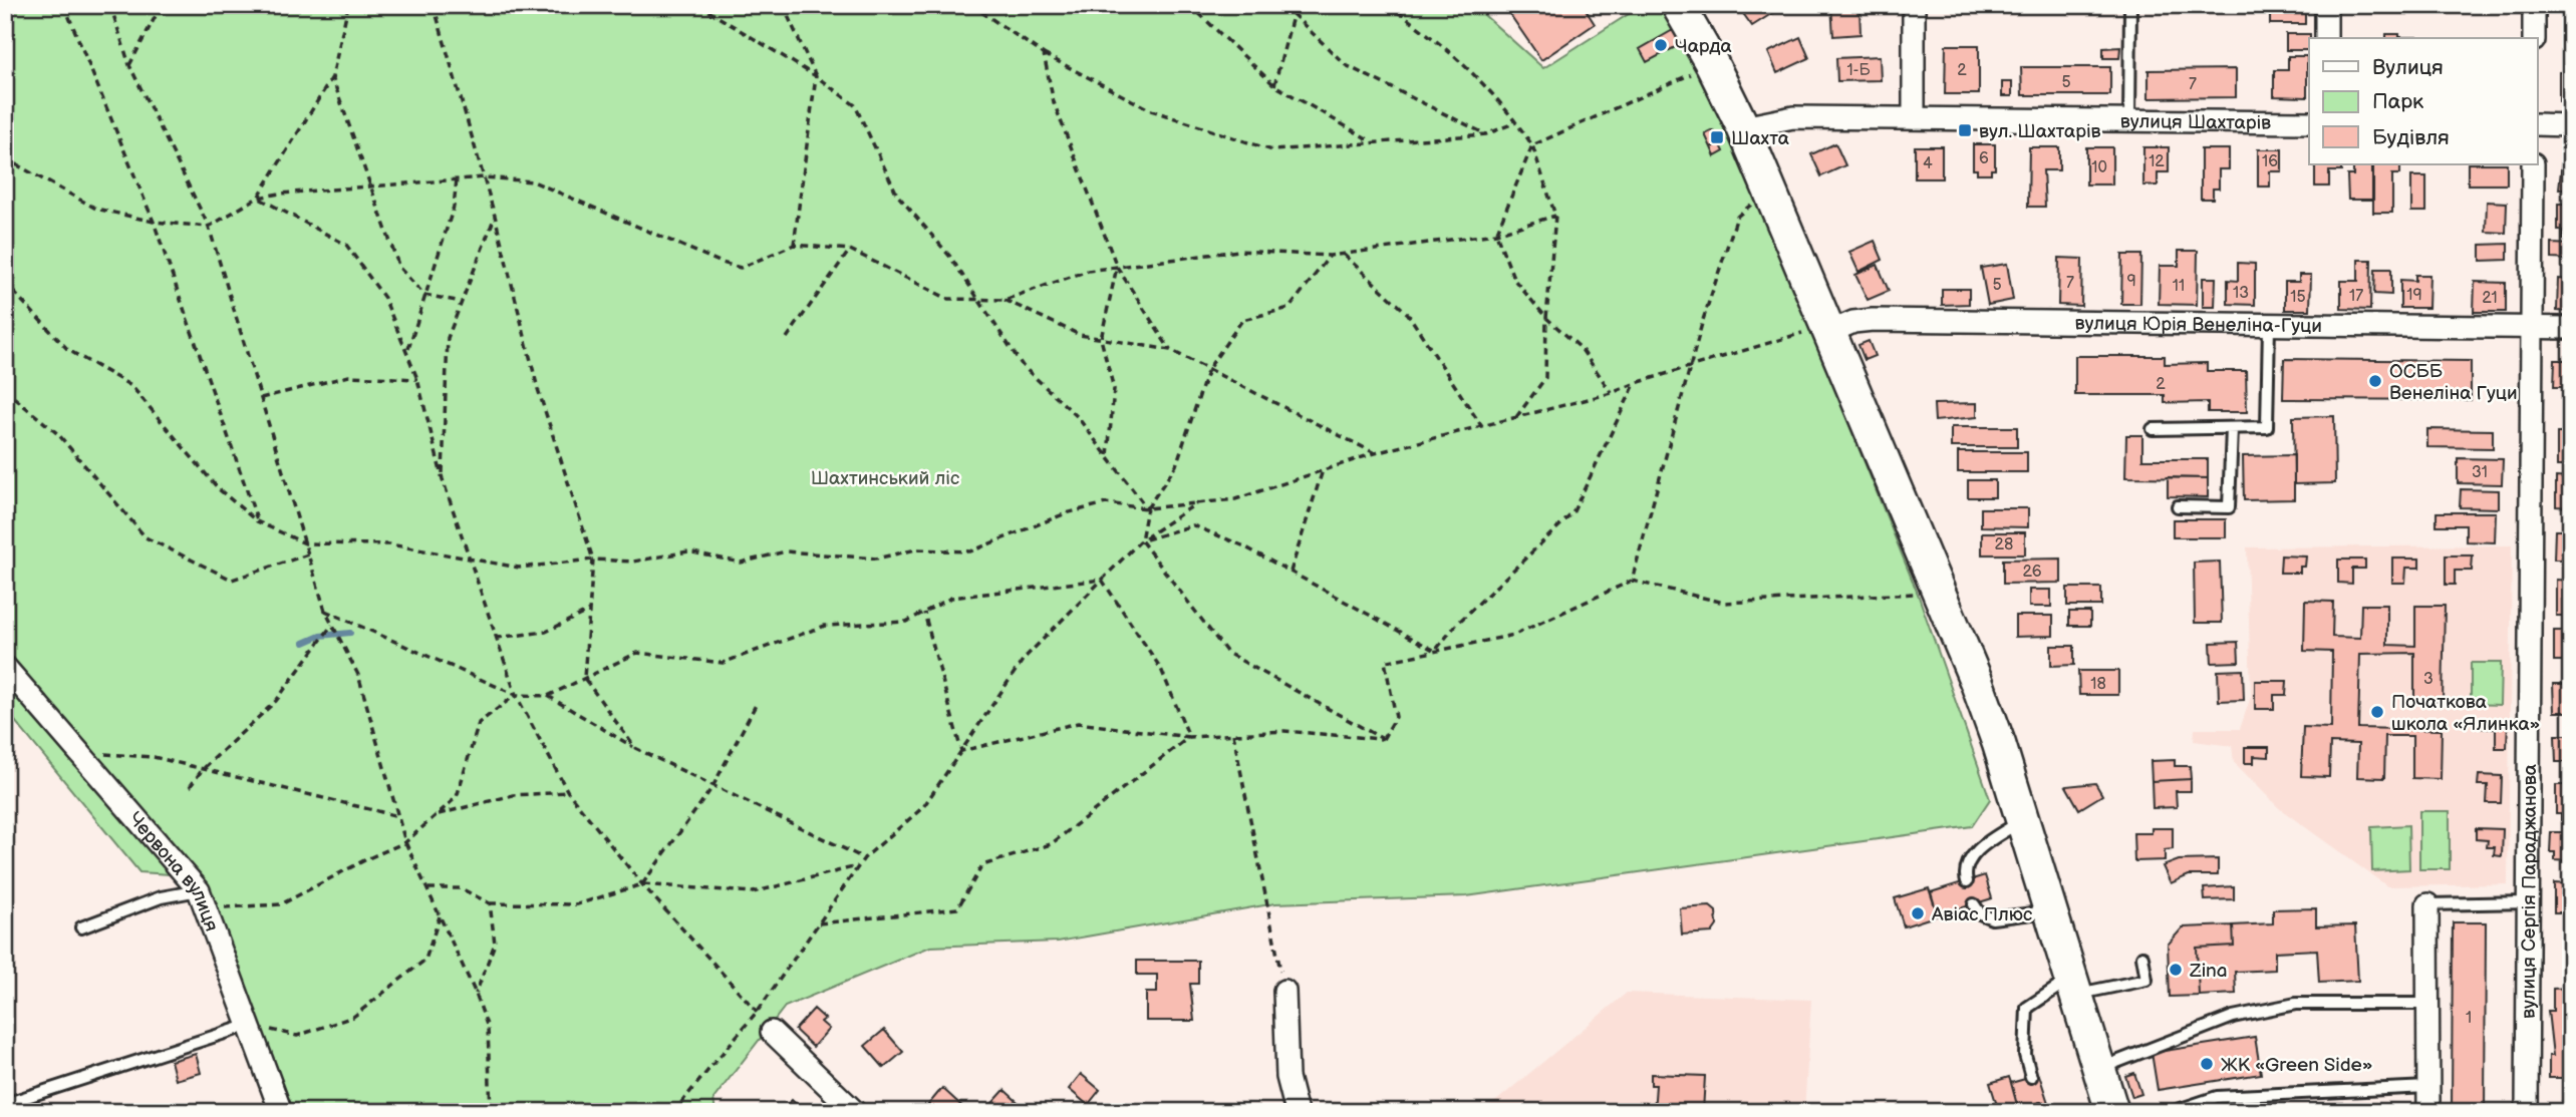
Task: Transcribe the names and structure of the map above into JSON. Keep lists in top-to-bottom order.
{
  "streets": {
    "street": [
      "вулиця Шахтарів",
      "вулиця Юрія Венеліна-Гуци",
      "Червона вулиця",
      "вулиця Сергія Параджанова"
    ]
  },
  "crossings": [
    ["вулиця Юрія Венеліна-Гуци", "вулиця Сергія Параджанова"]
  ],
  "parks": ["Шахтинський ліс"],
  "places": {
    "other": [
      "Чарда",
      "ОСББ Венеліна Гуци",
      "Початкова школа «Ялинка»",
      "Авіас Плюс",
      "Zina",
      "ЖК «Green Side»"
    ],
    "transit": ["вул. Шахтарів", "Шахта"]
  },
  "house_numbers": [
    "1-Б",
    "2",
    "5",
    "7",
    "6",
    "12",
    "16",
    "4",
    "10",
    "9",
    "7",
    "5",
    "11",
    "13",
    "19",
    "17",
    "15",
    "21",
    "2",
    "31",
    "28",
    "26",
    "3",
    "18",
    "1"
  ],
  "legend": ["Вулиця", "Парк", "Будівля"]
}
